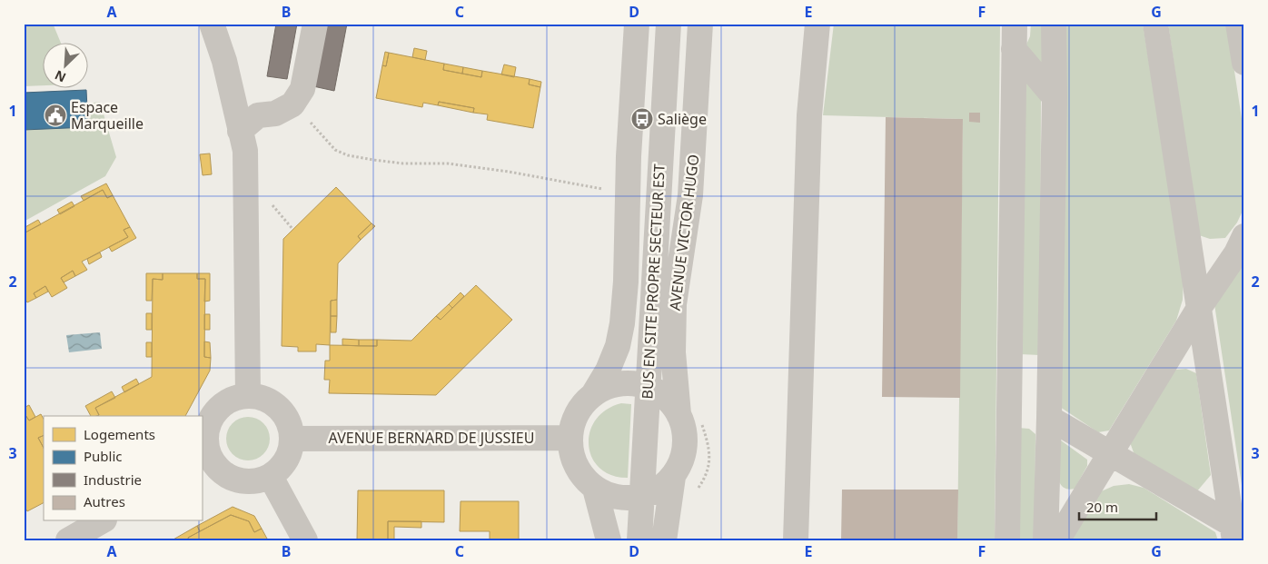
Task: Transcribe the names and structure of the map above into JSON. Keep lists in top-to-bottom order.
{
  "streets": {
    "street": ["AVENUE VICTOR HUGO", "BUS EN SITE PROPRE SECTEUR EST", "AVENUE BERNARD DE JUSSIEU"]
  },
  "places": {
    "public building": ["Espace Marqueille"],
    "bus stop": ["Saliège"]
  },
  "legend": [
    "Logements",
    "Public",
    "Industrie",
    "Autres"
  ],
  "scale_bar": "20 m",
  "north": "bottom left",
  "grid": {
    "columns": [
      "A",
      "B",
      "C",
      "D",
      "E",
      "F",
      "G"
    ],
    "rows": ["1", "2", "3"]
  }
}
